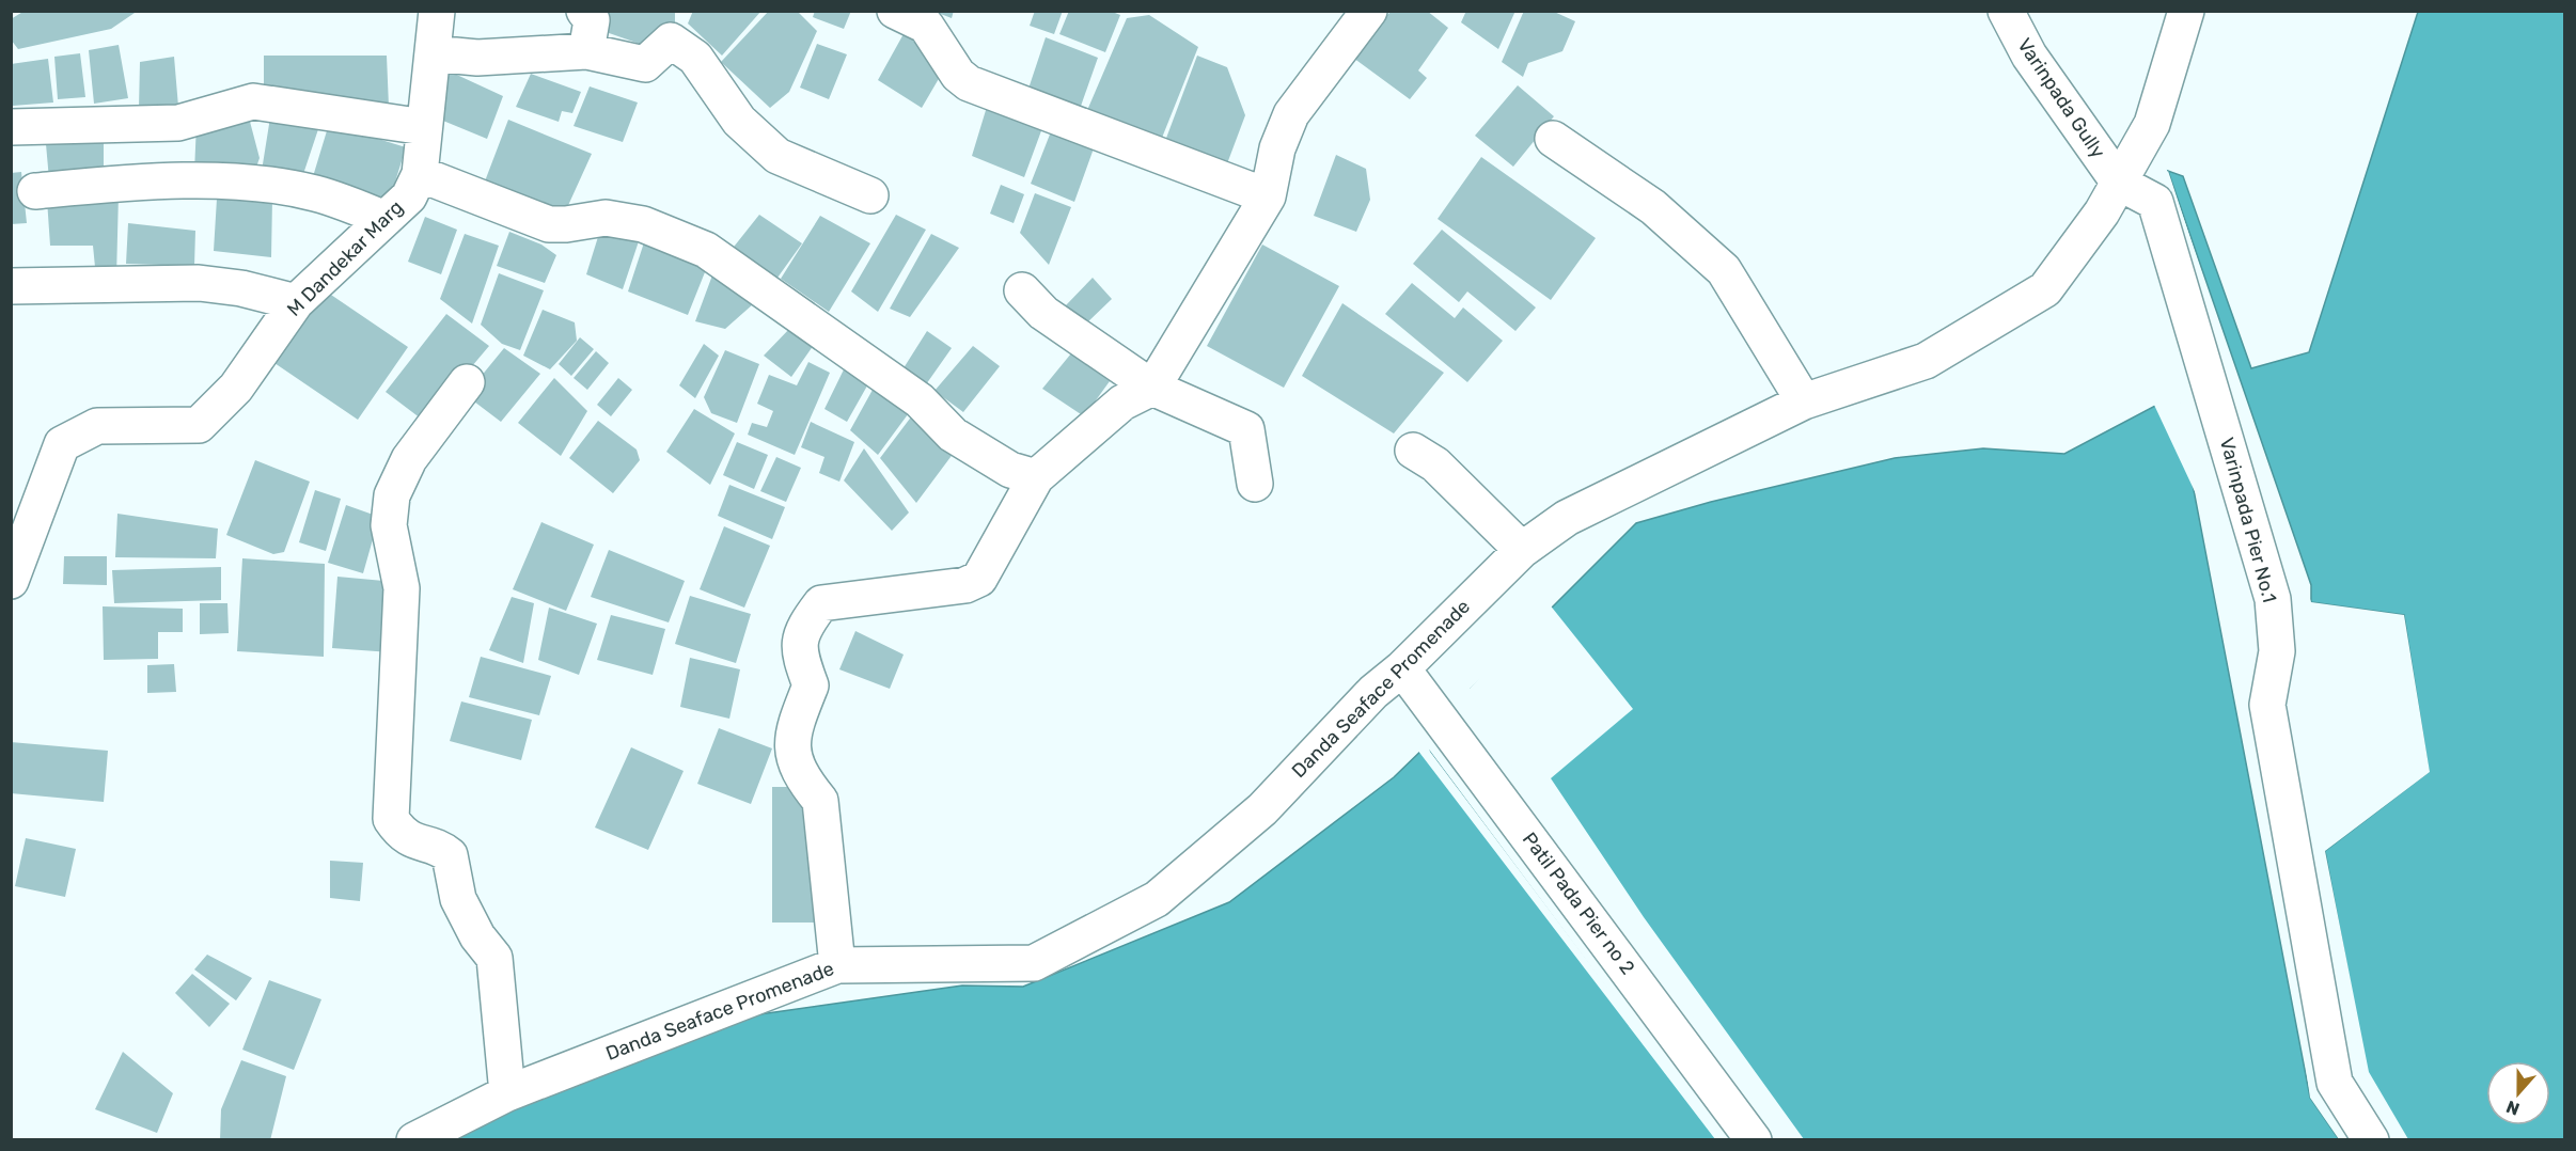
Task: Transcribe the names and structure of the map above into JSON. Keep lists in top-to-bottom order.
{
  "streets": {
    "street": [
      "Varinpada Gully",
      "M Dandekar Marg",
      "Varinpada Pier No.1",
      "Danda Seaface Promenade",
      "Patil Pada Pier no 2"
    ]
  },
  "crossings": [
    ["Varinpada Gully", "Varinpada Pier No.1"],
    ["Varinpada Gully", "Danda Seaface Promenade"],
    ["Varinpada Pier No.1", "Danda Seaface Promenade"],
    ["Danda Seaface Promenade", "Patil Pada Pier no 2"]
  ],
  "north": "bottom"
}
